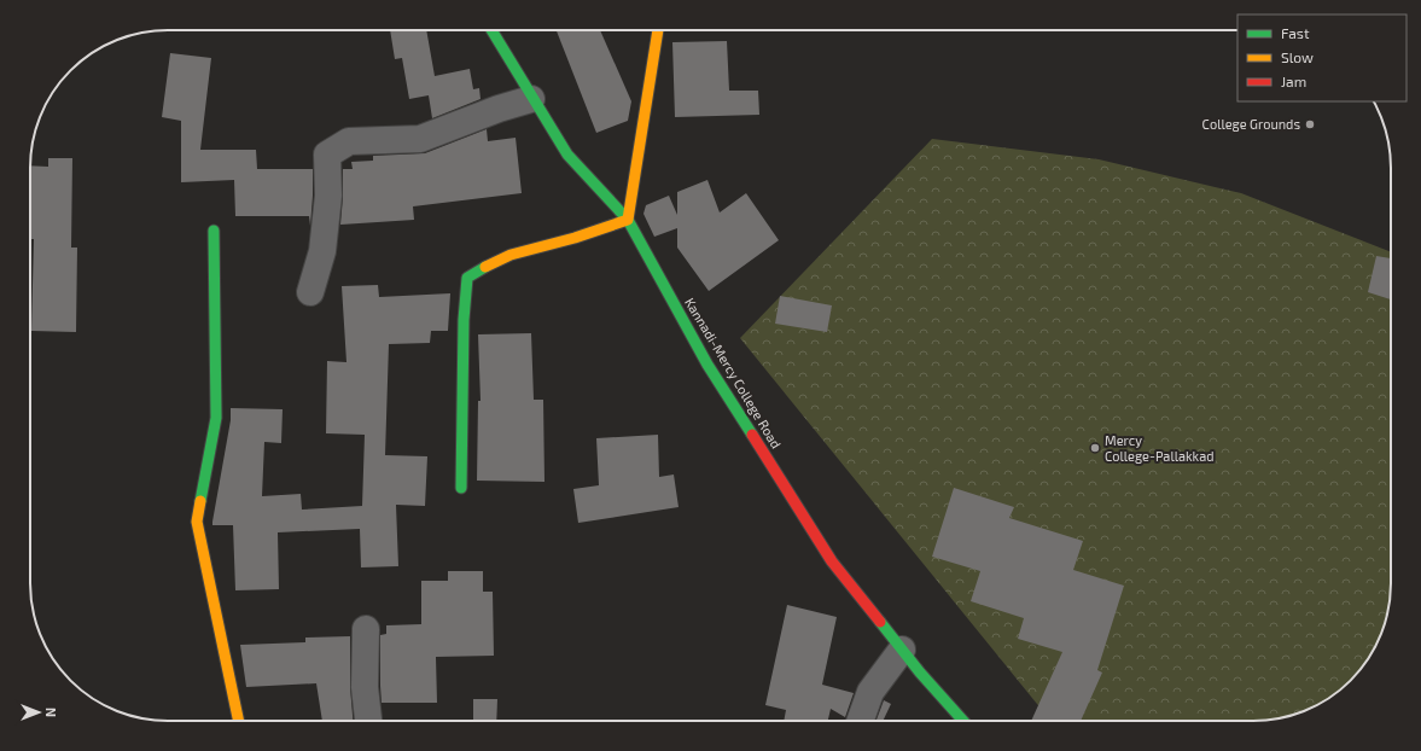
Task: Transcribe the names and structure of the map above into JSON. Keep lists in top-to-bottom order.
{
  "streets": {
    "street": ["Kannadi-Mercy College Road"]
  },
  "places": ["College Grounds", "Mercy College-Pallakkad"],
  "legend": ["Fast", "Slow", "Jam"],
  "north": "right"
}
